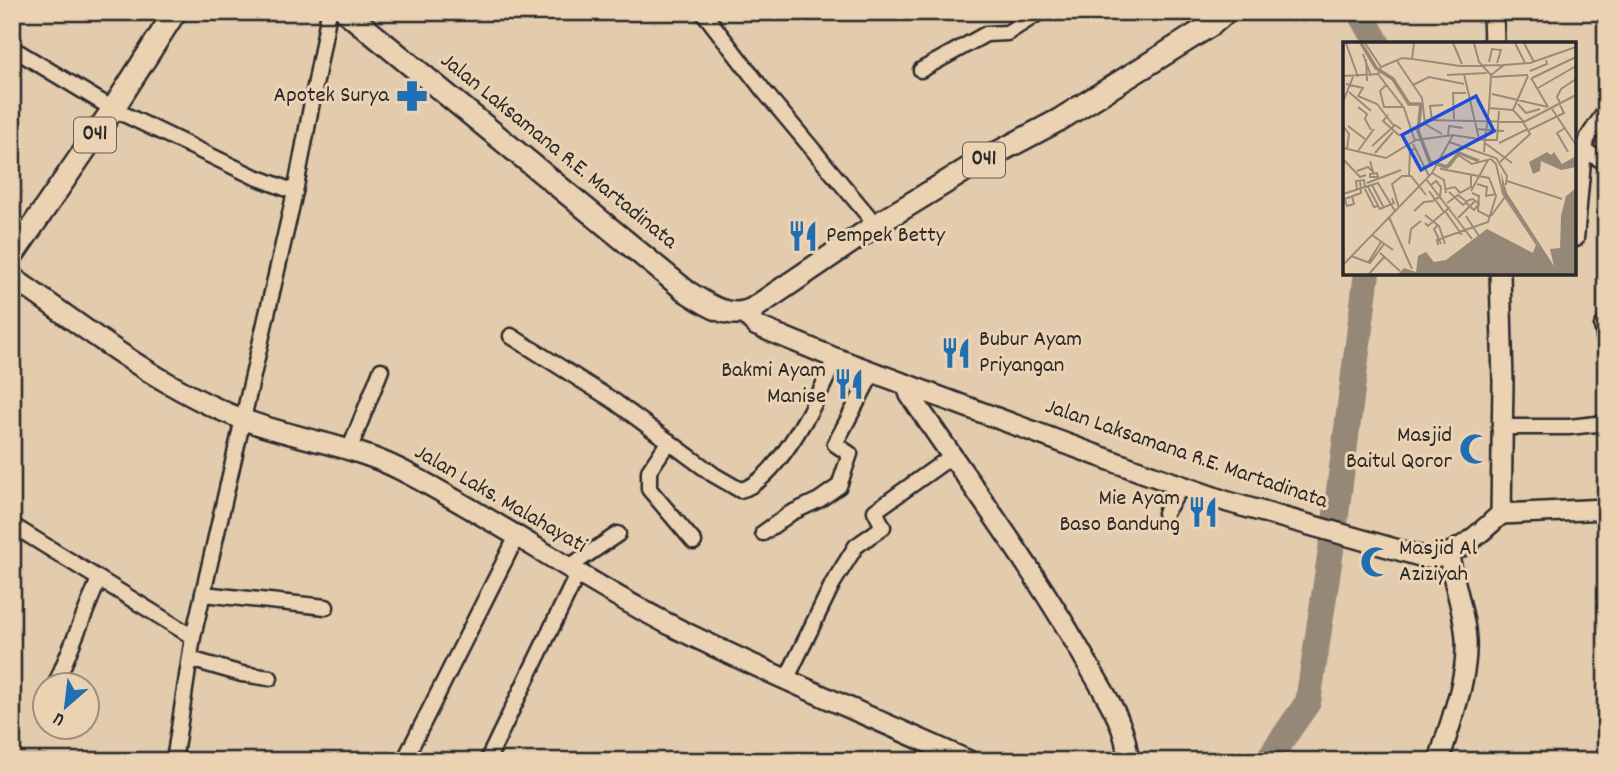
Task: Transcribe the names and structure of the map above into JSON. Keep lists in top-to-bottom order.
{
  "streets": {
    "main road": ["041", "Jalan Laksamana R.E. Martadinata"],
    "street": ["Jalan Laks. Malahayati"]
  },
  "crossings": [
    ["041", "Jalan Laksamana R.E. Martadinata"]
  ],
  "places": {
    "pharmacy": ["Apotek Surya"],
    "restaurant": [
      "Pempek Betty",
      "Bubur Ayam Priyangan",
      "Bakmi Ayam Manise",
      "Mie Ayam Baso Bandung"
    ],
    "mosque": ["Masjid Baitul Qoror", "Masjid Al Aziziyah"]
  },
  "north": "bottom left"
}
